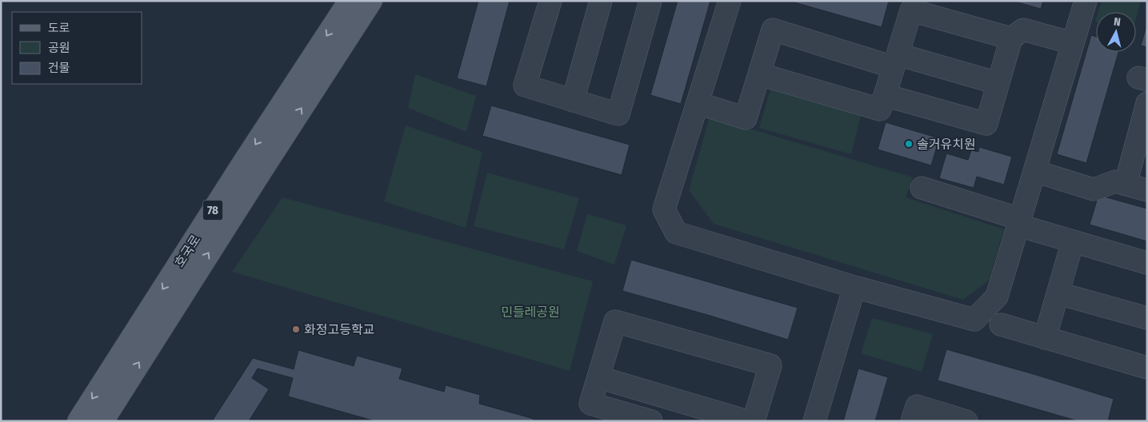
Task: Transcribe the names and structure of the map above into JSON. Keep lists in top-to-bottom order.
{
  "streets": {
    "main road": ["78", "호국로"]
  },
  "parks": ["민들레공원"],
  "places": ["솔거유치원", "화정고등학교"],
  "legend": ["도로", "공원", "건물"],
  "north": "top"
}
